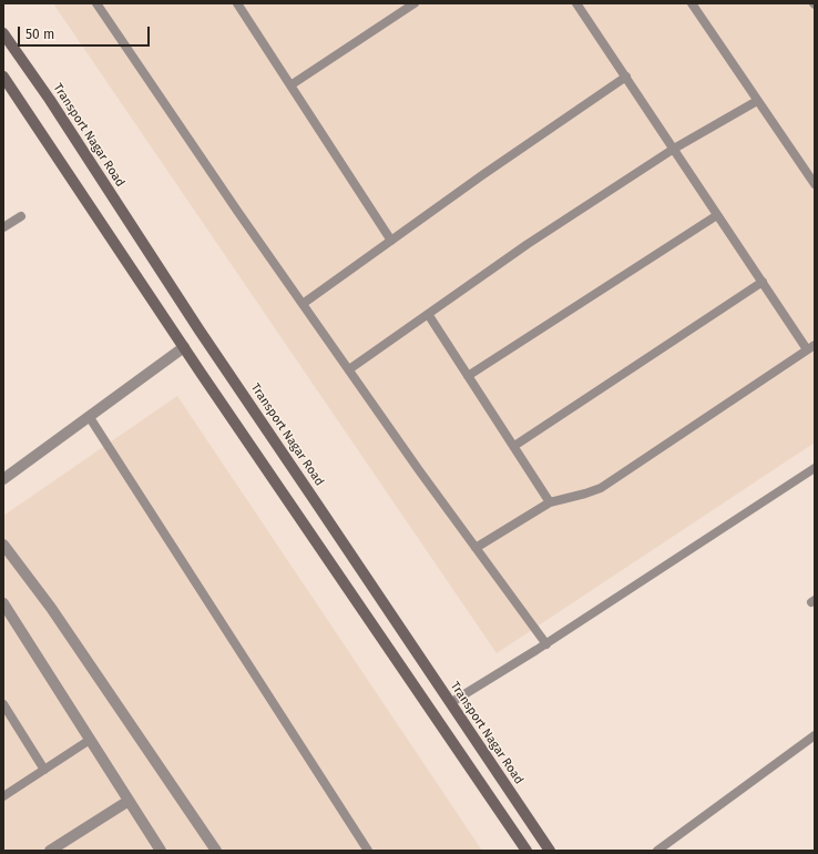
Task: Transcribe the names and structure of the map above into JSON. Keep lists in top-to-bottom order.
{
  "streets": {
    "main road": ["Transport Nagar Road"]
  },
  "scale_bar": "50 m"
}
